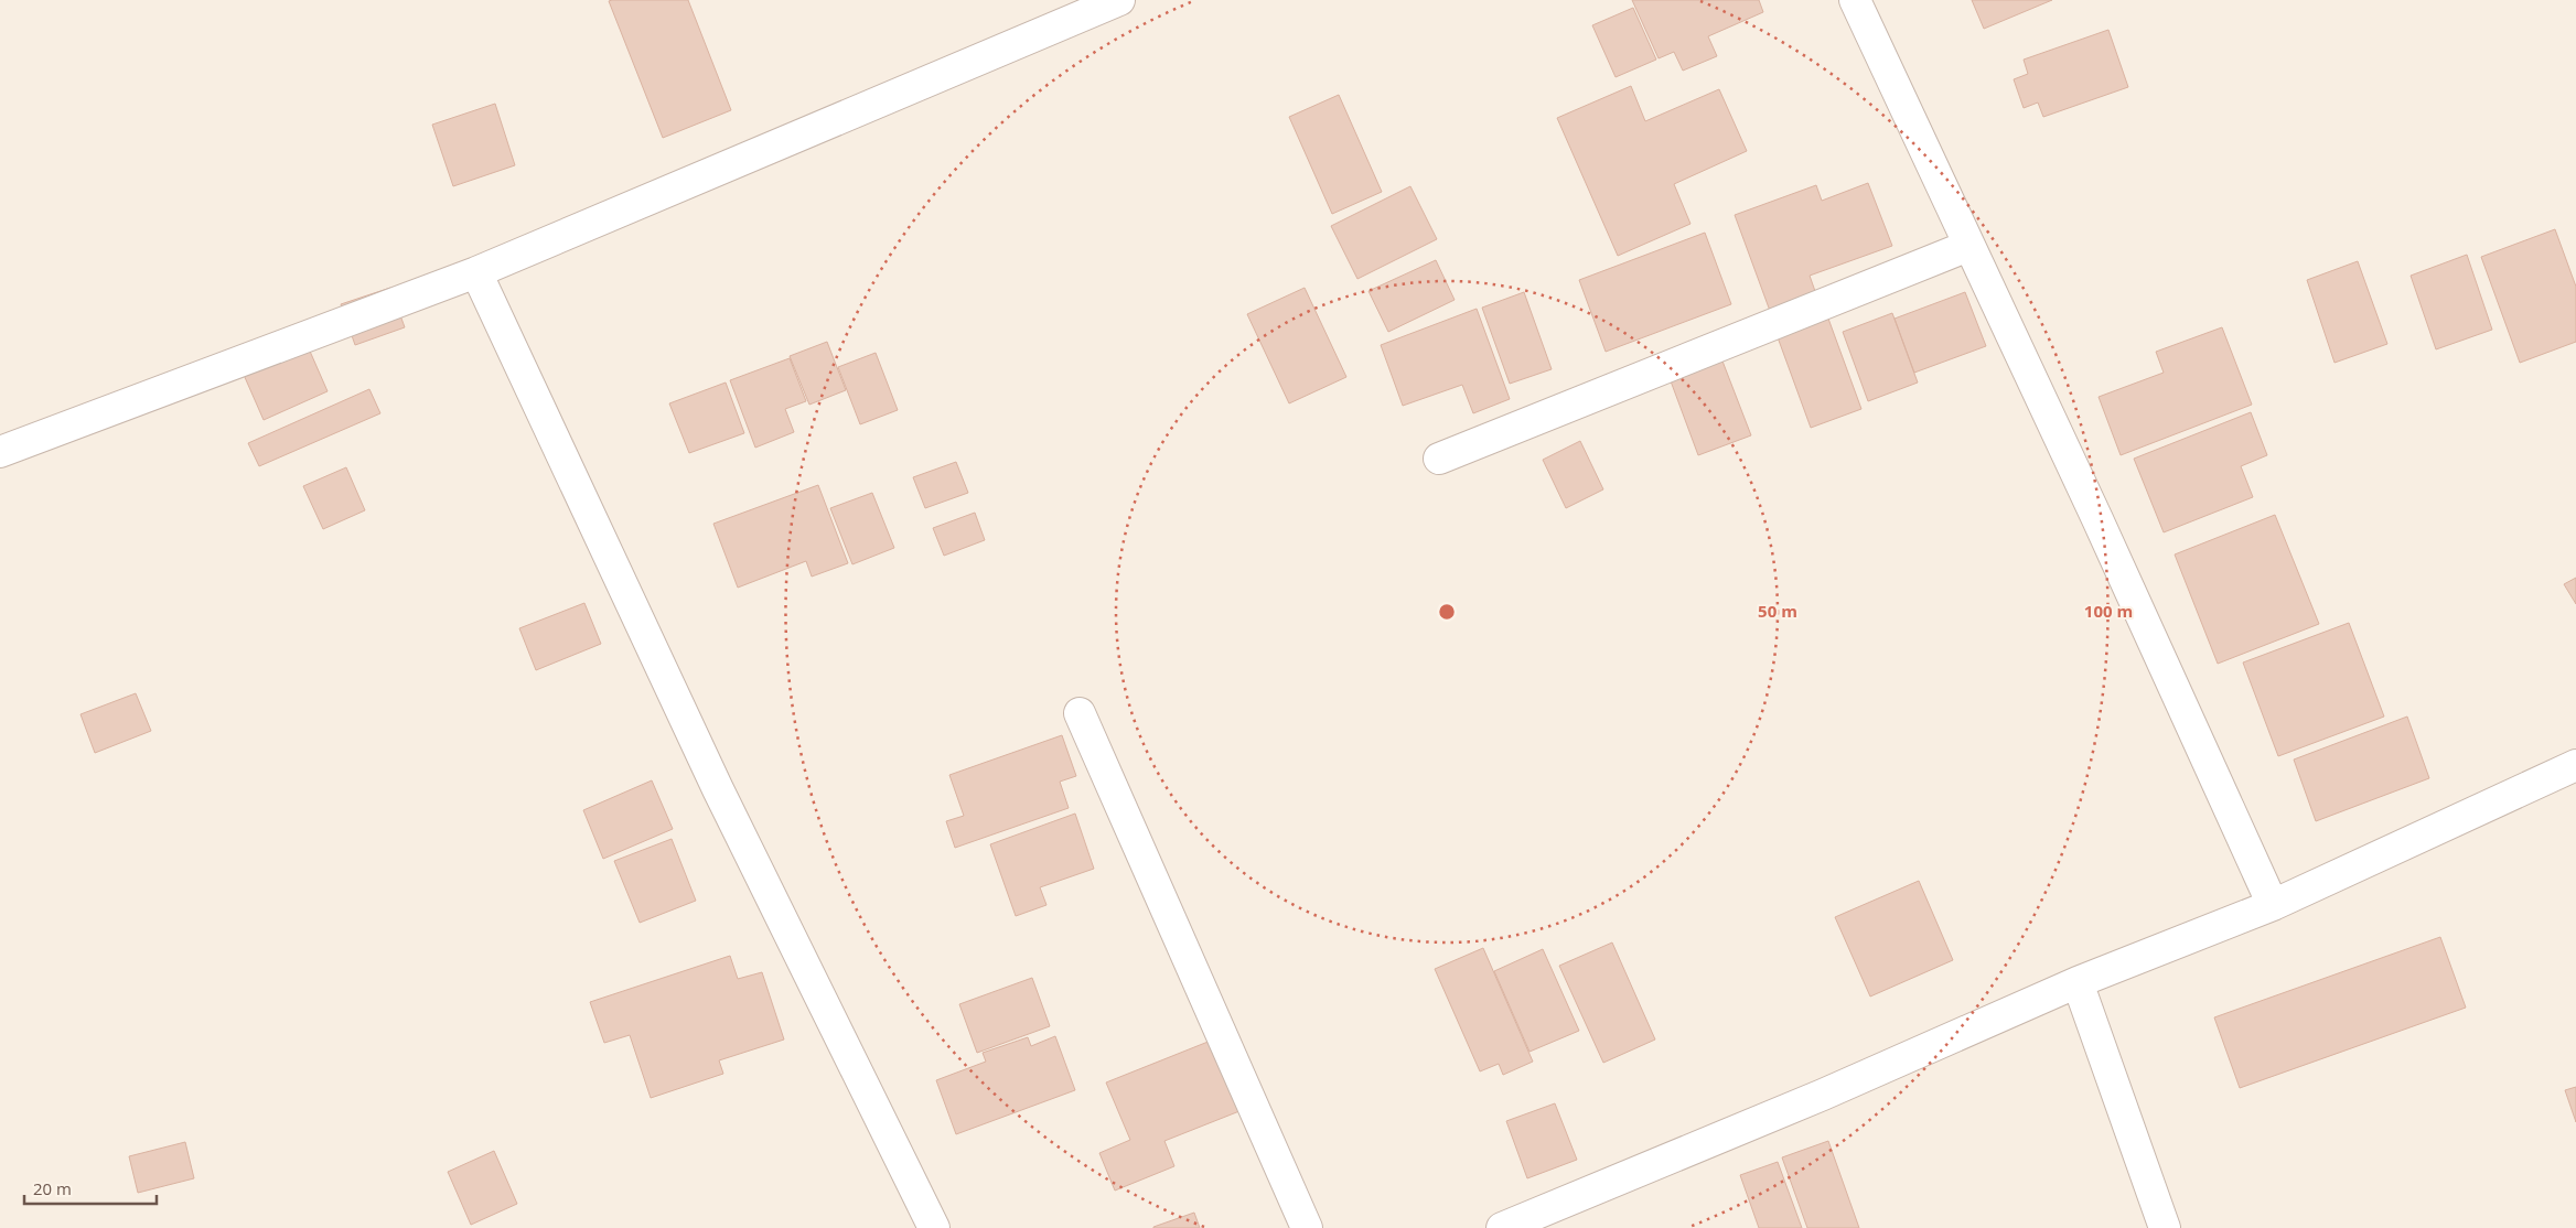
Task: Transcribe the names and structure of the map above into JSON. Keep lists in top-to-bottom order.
{
  "scale_bar": "20 m",
  "rings": ["50 m", "100 m"]
}
